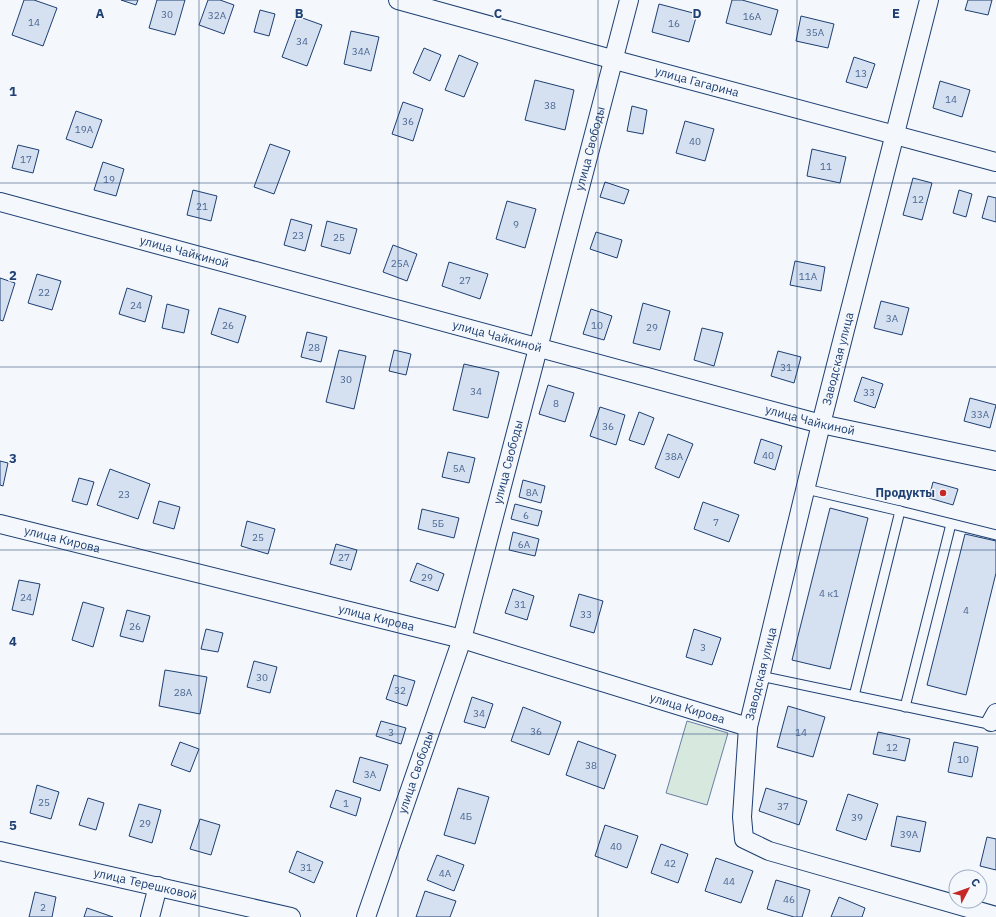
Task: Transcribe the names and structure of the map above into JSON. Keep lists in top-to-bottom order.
{
  "streets": {
    "street": [
      "улица Гагарина",
      "улица Свободы",
      "улица Чайкиной",
      "Заводская улица",
      "улица Кирова",
      "улица Терешковой"
    ]
  },
  "crossings": [
    ["улица Гагарина", "улица Свободы"],
    ["улица Гагарина", "Заводская улица"],
    ["улица Свободы", "улица Чайкиной"],
    ["улица Свободы", "улица Кирова"],
    ["улица Чайкиной", "Заводская улица"],
    ["Заводская улица", "улица Кирова"]
  ],
  "places": ["Продукты"],
  "house_numbers": [
    "30",
    "32А",
    "16А",
    "14",
    "16",
    "35А",
    "34",
    "34А",
    "13",
    "14",
    "38",
    "36",
    "19А",
    "40",
    "17",
    "11",
    "19",
    "12",
    "21",
    "9",
    "23",
    "25",
    "25А",
    "11А",
    "27",
    "22",
    "24",
    "3А",
    "26",
    "10",
    "29",
    "28",
    "31",
    "30",
    "34",
    "33",
    "8",
    "33А",
    "36",
    "40",
    "38А",
    "5А",
    "8А",
    "23",
    "6",
    "7",
    "5Б",
    "25",
    "6А",
    "27",
    "29",
    "4 к1",
    "24",
    "31",
    "4",
    "33",
    "26",
    "3",
    "30",
    "32",
    "28А",
    "34",
    "36",
    "3",
    "14",
    "12",
    "10",
    "38",
    "3А",
    "25",
    "1",
    "37",
    "4Б",
    "39",
    "29",
    "39А",
    "40",
    "42",
    "31",
    "4А",
    "44",
    "46",
    "2"
  ],
  "north": "top right",
  "grid": {
    "columns": [
      "A",
      "B",
      "C",
      "D",
      "E"
    ],
    "rows": [
      "1",
      "2",
      "3",
      "4",
      "5"
    ]
  }
}
